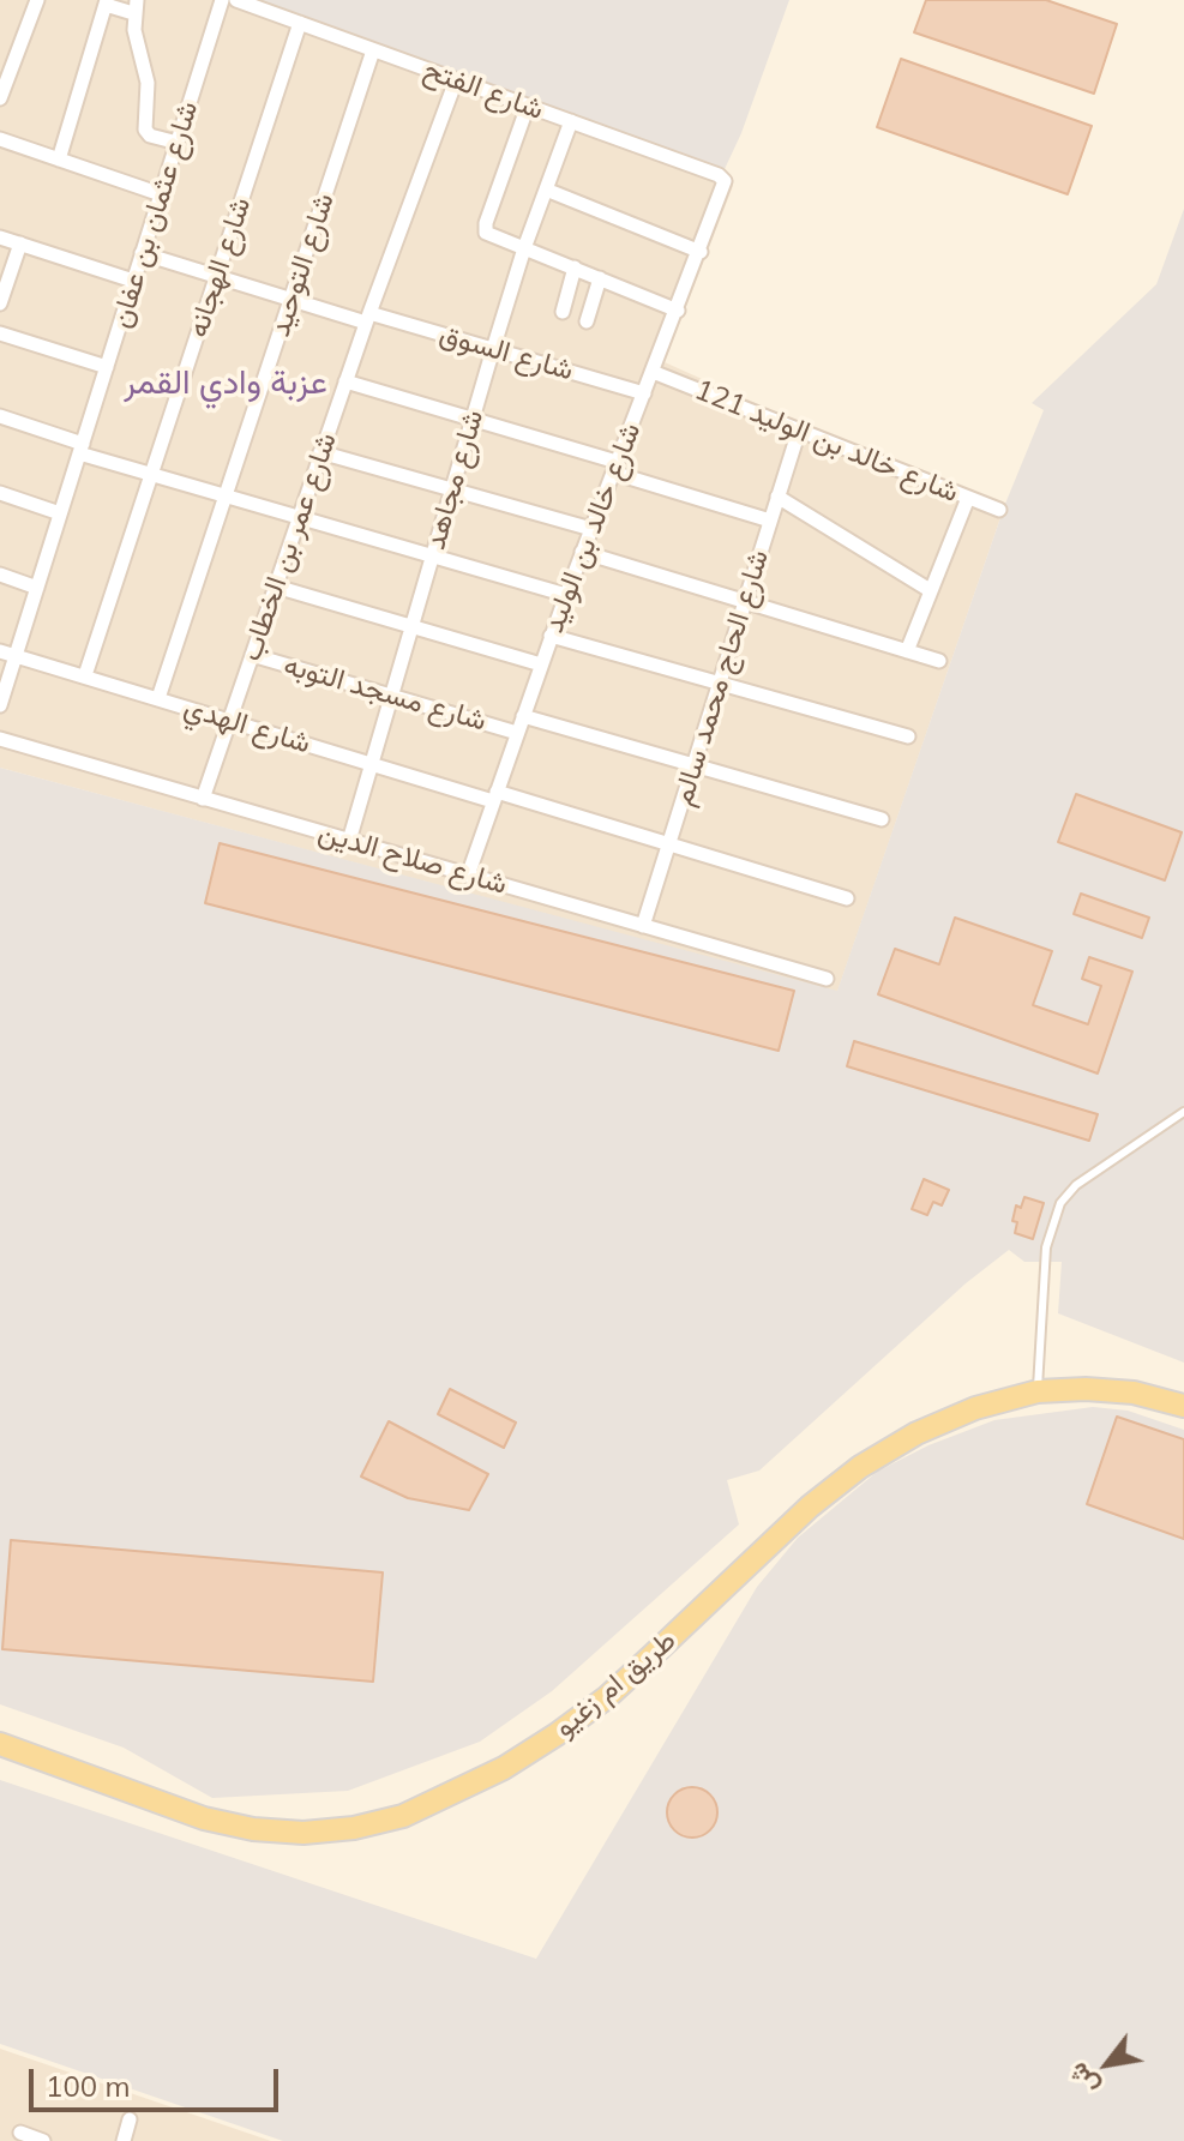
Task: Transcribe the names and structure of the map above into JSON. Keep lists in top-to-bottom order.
{
  "streets": {
    "main road": ["طريق ام زغيو"],
    "street": [
      "شارع الفتح",
      "شارع عثمان بن عفان",
      "شارع التوحيد",
      "شارع الهجانه",
      "شارع السوق",
      "شارع خالد بن الوليد 121",
      "شارع مجاهد",
      "شارع خالد بن الوليد",
      "شارع عمر بن الخطاب",
      "شارع الحاج محمد سالم",
      "شارع مسجد التوبه",
      "شارع الهدي",
      "شارع صلاح الدين"
    ]
  },
  "crossings": [
    ["شارع الفتح", "شارع التوحيد"],
    ["شارع الفتح", "شارع الهجانه"],
    ["شارع الفتح", "شارع مجاهد"],
    ["شارع الفتح", "شارع خالد بن الوليد"],
    ["شارع الفتح", "شارع عمر بن الخطاب"],
    ["شارع عثمان بن عفان", "شارع السوق"],
    ["شارع عثمان بن عفان", "شارع الهدي"],
    ["شارع التوحيد", "شارع السوق"],
    ["شارع التوحيد", "شارع الهدي"],
    ["شارع الهجانه", "شارع السوق"],
    ["شارع الهجانه", "شارع الهدي"],
    ["شارع السوق", "شارع مجاهد"],
    ["شارع السوق", "شارع خالد بن الوليد"],
    ["شارع السوق", "شارع عمر بن الخطاب"],
    ["شارع خالد بن الوليد 121", "شارع خالد بن الوليد"],
    ["شارع خالد بن الوليد 121", "شارع الحاج محمد سالم"],
    ["شارع مجاهد", "شارع مسجد التوبه"],
    ["شارع مجاهد", "شارع الهدي"],
    ["شارع مجاهد", "شارع صلاح الدين"],
    ["شارع خالد بن الوليد", "شارع مسجد التوبه"],
    ["شارع خالد بن الوليد", "شارع الهدي"],
    ["شارع خالد بن الوليد", "شارع صلاح الدين"],
    ["شارع عمر بن الخطاب", "شارع مسجد التوبه"],
    ["شارع عمر بن الخطاب", "شارع الهدي"],
    ["شارع عمر بن الخطاب", "شارع صلاح الدين"],
    ["شارع الحاج محمد سالم", "شارع مسجد التوبه"],
    ["شارع الحاج محمد سالم", "شارع الهدي"],
    ["شارع الحاج محمد سالم", "شارع صلاح الدين"]
  ],
  "districts": ["عزبة وادي القمر"],
  "scale_bar": "100 m",
  "north": "bottom left"
}
